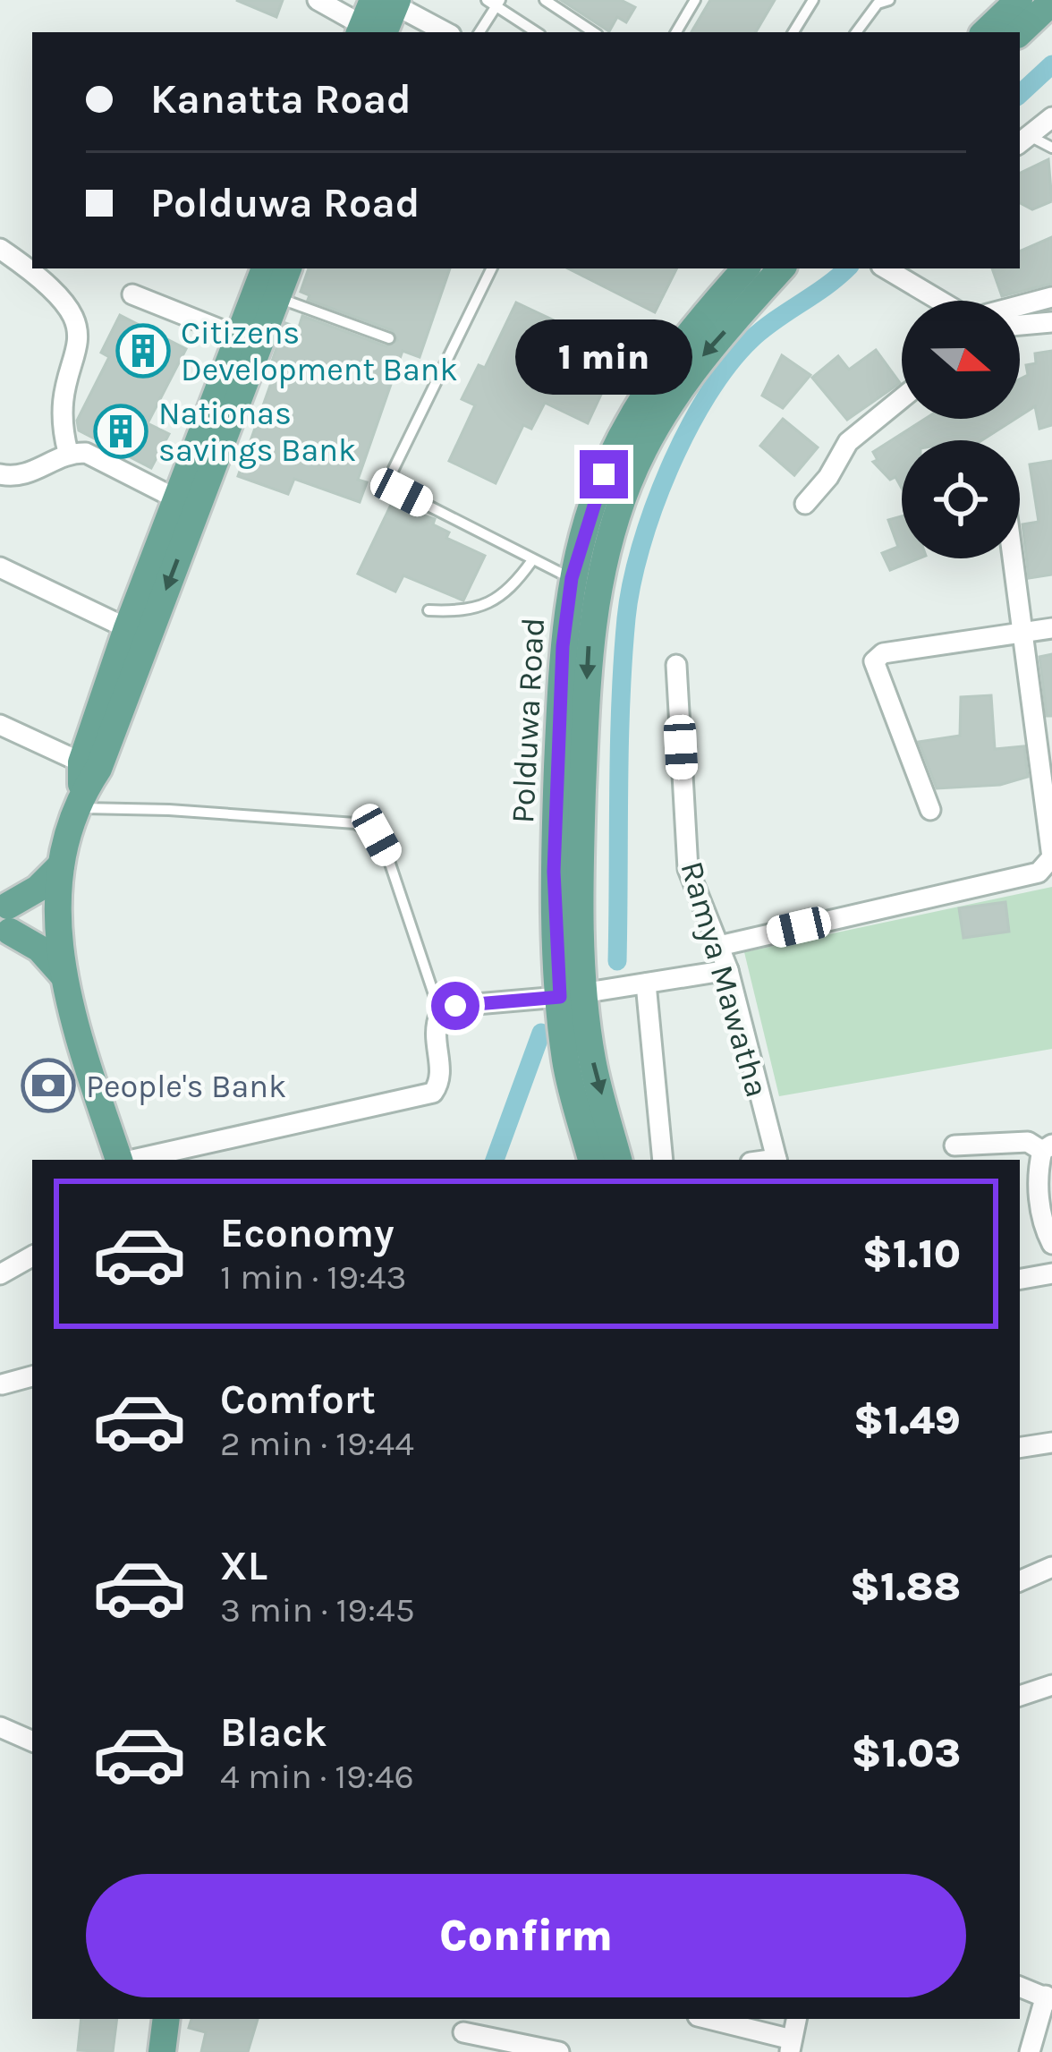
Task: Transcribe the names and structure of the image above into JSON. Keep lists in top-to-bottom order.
{
  "streets": {
    "main road": ["Polduwa Road"],
    "street": ["Ramya Mawatha"]
  },
  "places": {
    "building": ["Citizens Development Bank", "Nationas savings Bank"],
    "bank": ["People's Bank"]
  },
  "north": "right",
  "page": {
    "banner": ["Kanatta Road", "Polduwa Road"],
    "bubble": "1 min",
    "list": [
      {
        "name": "Economy",
        "note": "1 min · 19:43",
        "value": "$1.10"
      },
      {
        "name": "Comfort",
        "note": "2 min · 19:44",
        "value": "$1.49"
      },
      {
        "name": "XL",
        "note": "3 min · 19:45",
        "value": "$1.88"
      },
      {
        "name": "Black",
        "note": "4 min · 19:46",
        "value": "$1.03"
      }
    ],
    "buttons": "Confirm"
  }
}
